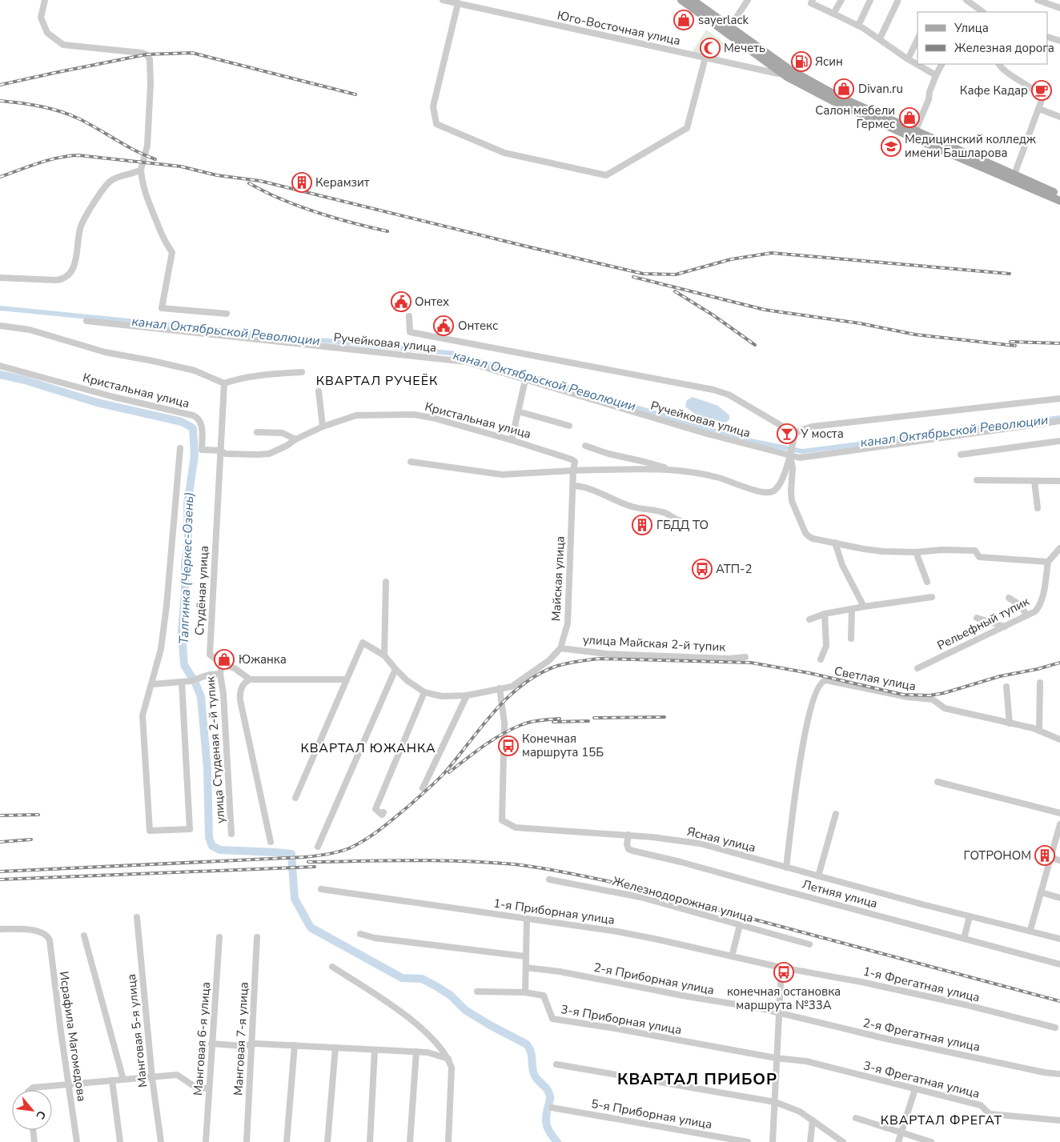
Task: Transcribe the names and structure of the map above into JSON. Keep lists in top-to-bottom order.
{
  "streets": {
    "street": [
      "Юго-Восточная улица",
      "Ручейковая улица",
      "Кристальная улица",
      "Майская улица",
      "Студёная улица",
      "Рельефный тупик",
      "улица Майская 2-й тупик",
      "Светлая улица",
      "улица Студеная 2-й тупик",
      "Ясная улица",
      "Летняя улица",
      "Железнодорожная улица",
      "1-я Приборная улица",
      "2-я Приборная улица",
      "1-я Фрегатная улица",
      "3-я Приборная улица",
      "Манговая 5-я улица",
      "2-я Фрегатная улица",
      "Исрафила Магомедова",
      "Манговая 6-я улица",
      "Манговая 7-я улица",
      "3-я Фрегатная улица",
      "5-я Приборная улица"
    ]
  },
  "crossings": [
    ["Кристальная улица", "Майская улица"],
    ["Кристальная улица", "Студёная улица"],
    ["Майская улица", "улица Майская 2-й тупик"],
    ["Студёная улица", "улица Студеная 2-й тупик"],
    ["Светлая улица", "Ясная улица"],
    ["Ясная улица", "Летняя улица"],
    ["1-я Приборная улица", "1-я Фрегатная улица"],
    ["2-я Приборная улица", "2-я Фрегатная улица"],
    ["3-я Приборная улица", "3-я Фрегатная улица"]
  ],
  "districts": [
    "КВАРТАЛ РУЧЕЁК",
    "КВАРТАЛ ЮЖАНКА",
    "КВАРТАЛ ПРИБОР",
    "КВАРТАЛ ФРЕГАТ"
  ],
  "water": ["канал Октябрьской Революции", "Талгинка (Черкес-Озень)"],
  "places": {
    "shop": [
      "sayerlack",
      "Divan.ru",
      "Салон мебели Гермес",
      "Южанка"
    ],
    "mosque": ["Мечеть"],
    "fuel station": ["Ясин"],
    "cafe": ["Кафе Кадар"],
    "school or university": ["Медицинский колледж имени Башларова"],
    "building": ["Керамзит", "ГБДД ТО", "ГОТРОНОМ"],
    "public building": ["Онтех", "Онтекс"],
    "bar": ["У моста"],
    "bus stop": ["АТП-2", "Конечная маршрута 15Б", "конечная остановка маршрута №33А"]
  },
  "legend": ["Улица", "Железная дорога"],
  "north": "bottom right"
}
